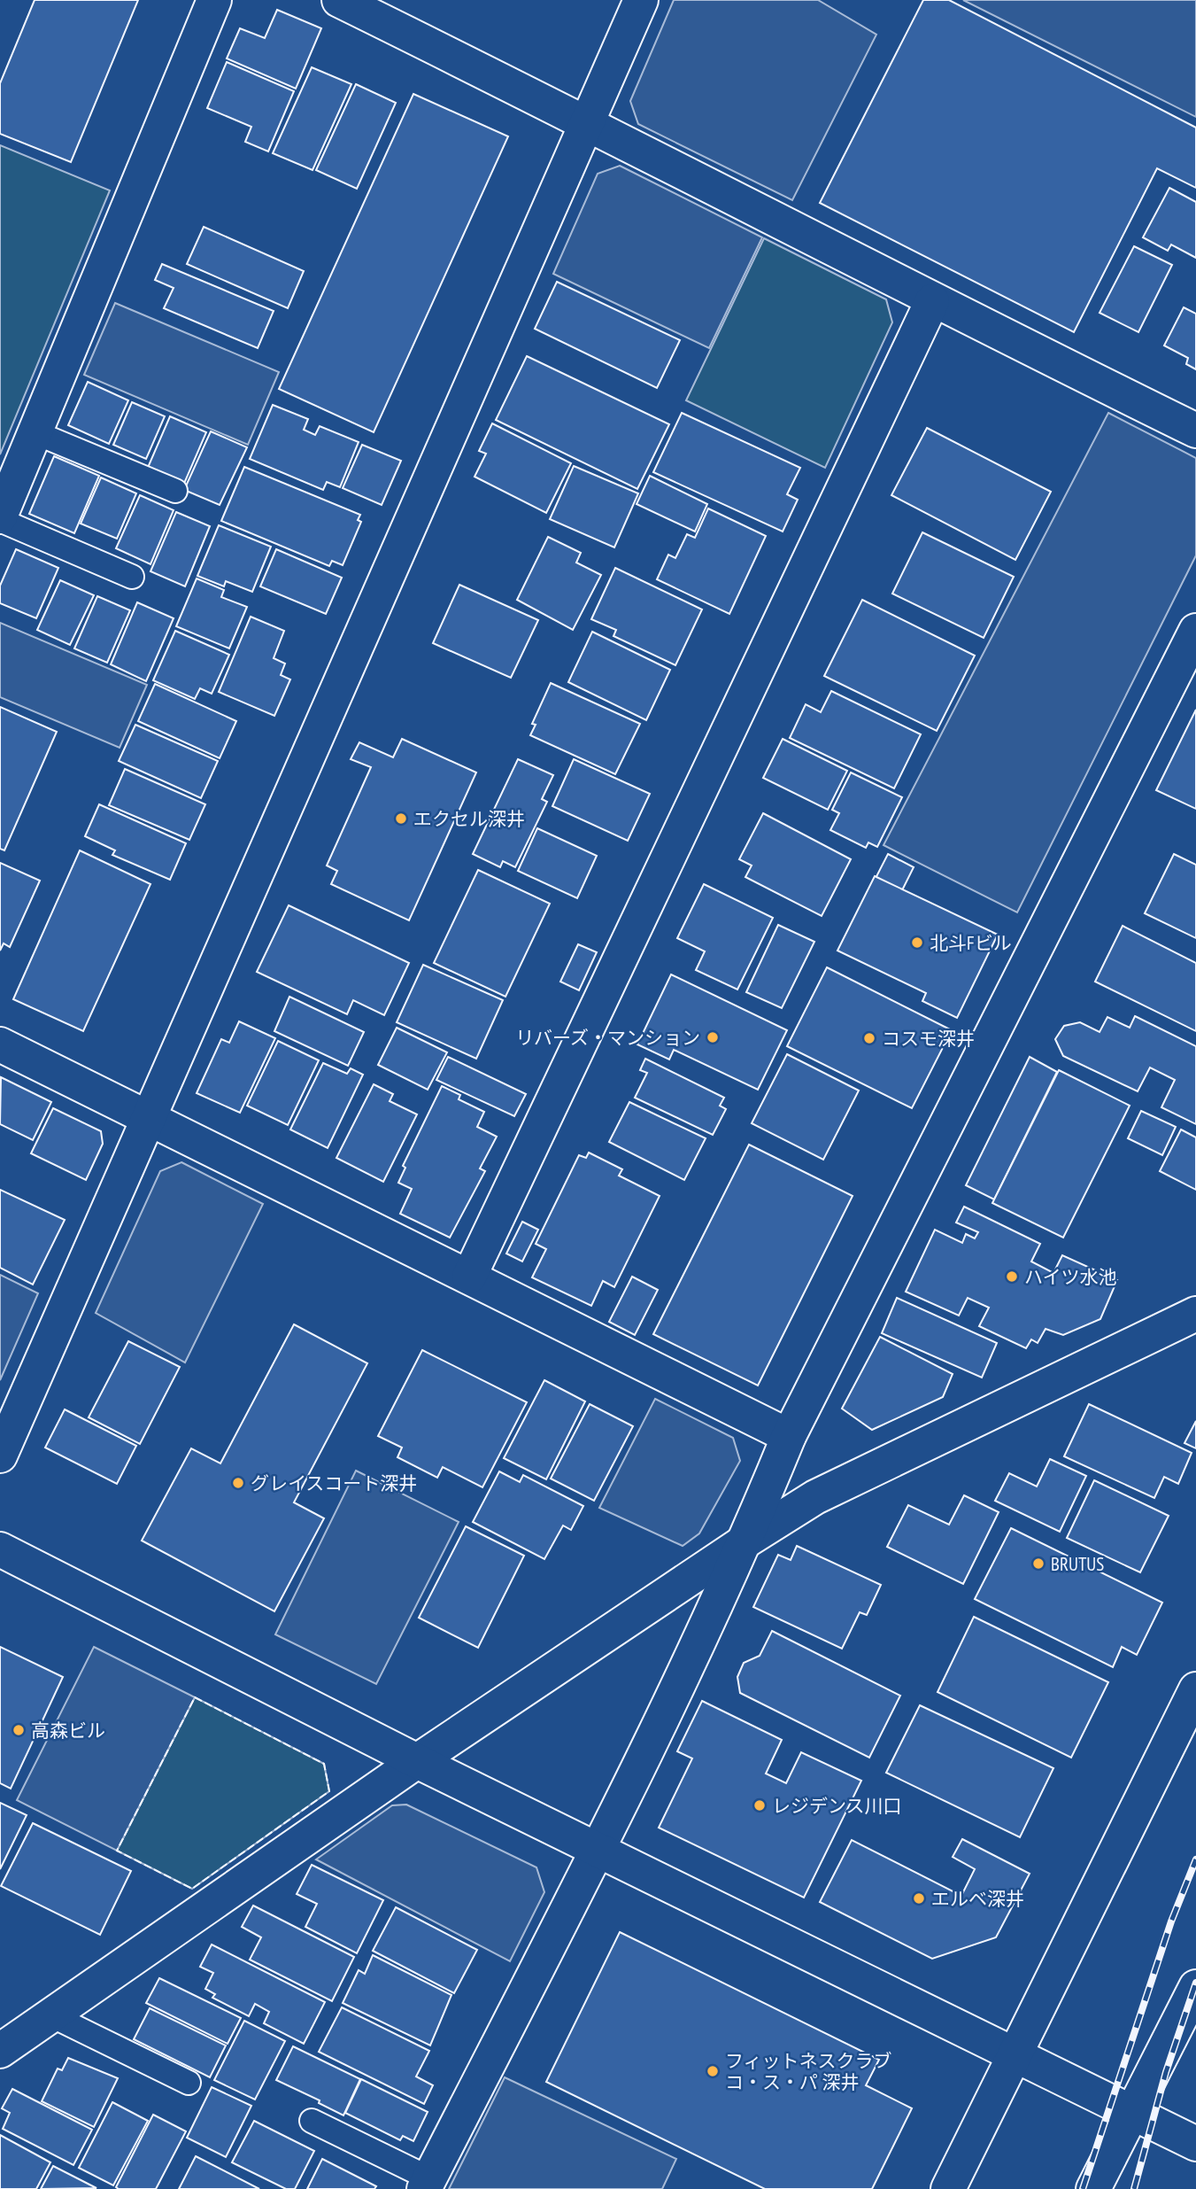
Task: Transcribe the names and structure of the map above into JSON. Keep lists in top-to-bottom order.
{
  "places": [
    "エクセル深井",
    "北斗Fビル",
    "リバーズ・マンション",
    "コスモ深井",
    "ハイツ水池",
    "グレイスコート深井",
    "BRUTUS",
    "高森ビル",
    "レジデンス川口",
    "エルベ深井",
    "フィットネスクラブ コ・ス・パ 深井"
  ]
}
